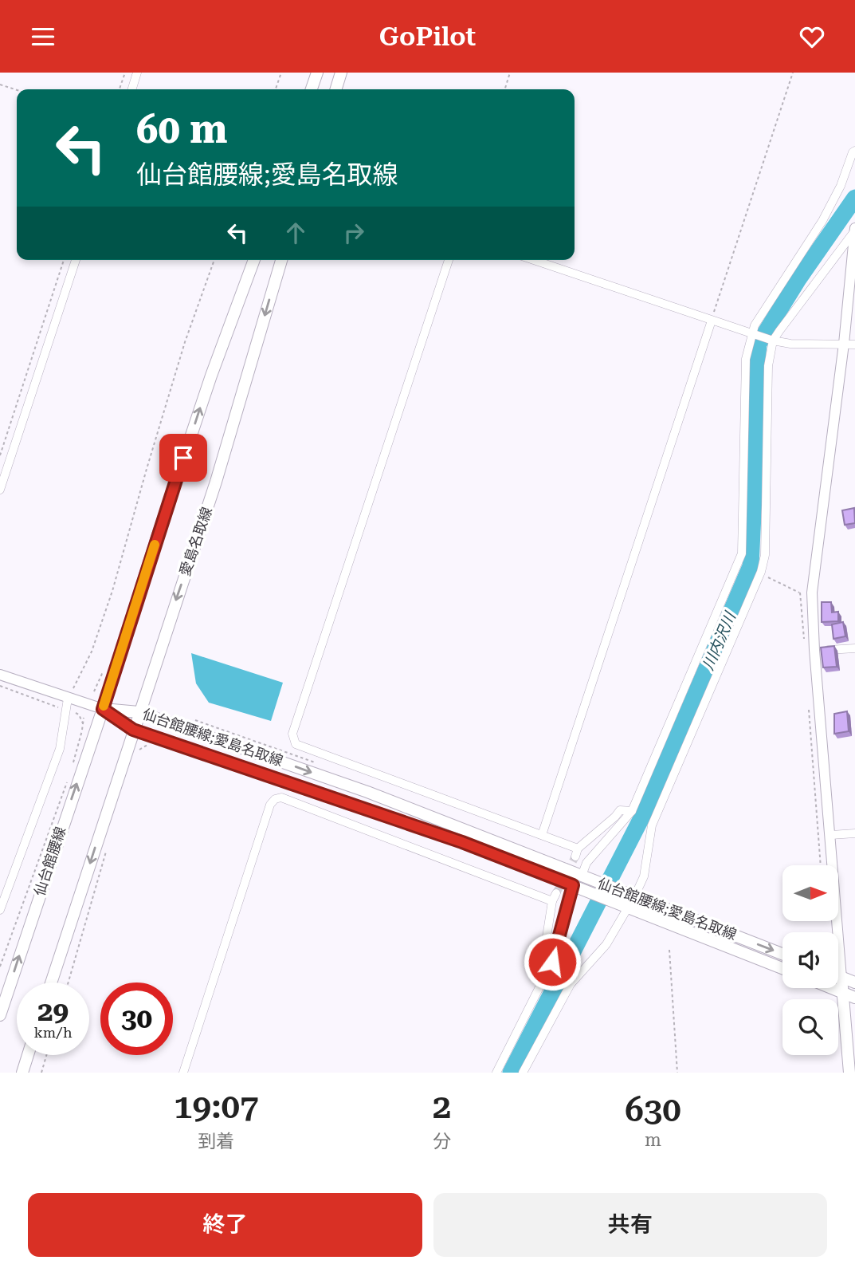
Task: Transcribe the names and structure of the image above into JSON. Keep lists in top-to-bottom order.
{
  "streets": {
    "main road": ["愛島名取線", "仙台館腰線;愛島名取線", "仙台館腰線"]
  },
  "crossings": [
    ["愛島名取線", "仙台館腰線;愛島名取線"],
    ["仙台館腰線;愛島名取線", "仙台館腰線"]
  ],
  "water": ["川内沢川"],
  "north": "right",
  "page": {
    "header": "GoPilot",
    "turn": ["60 m", "仙台館腰線;愛島名取線"],
    "speed": "29 km/h",
    "limit": "30",
    "eta": [
      "19:07",
      "到着",
      "2",
      "分",
      "630",
      "m"
    ],
    "buttons": ["終了", "共有"]
  }
}
